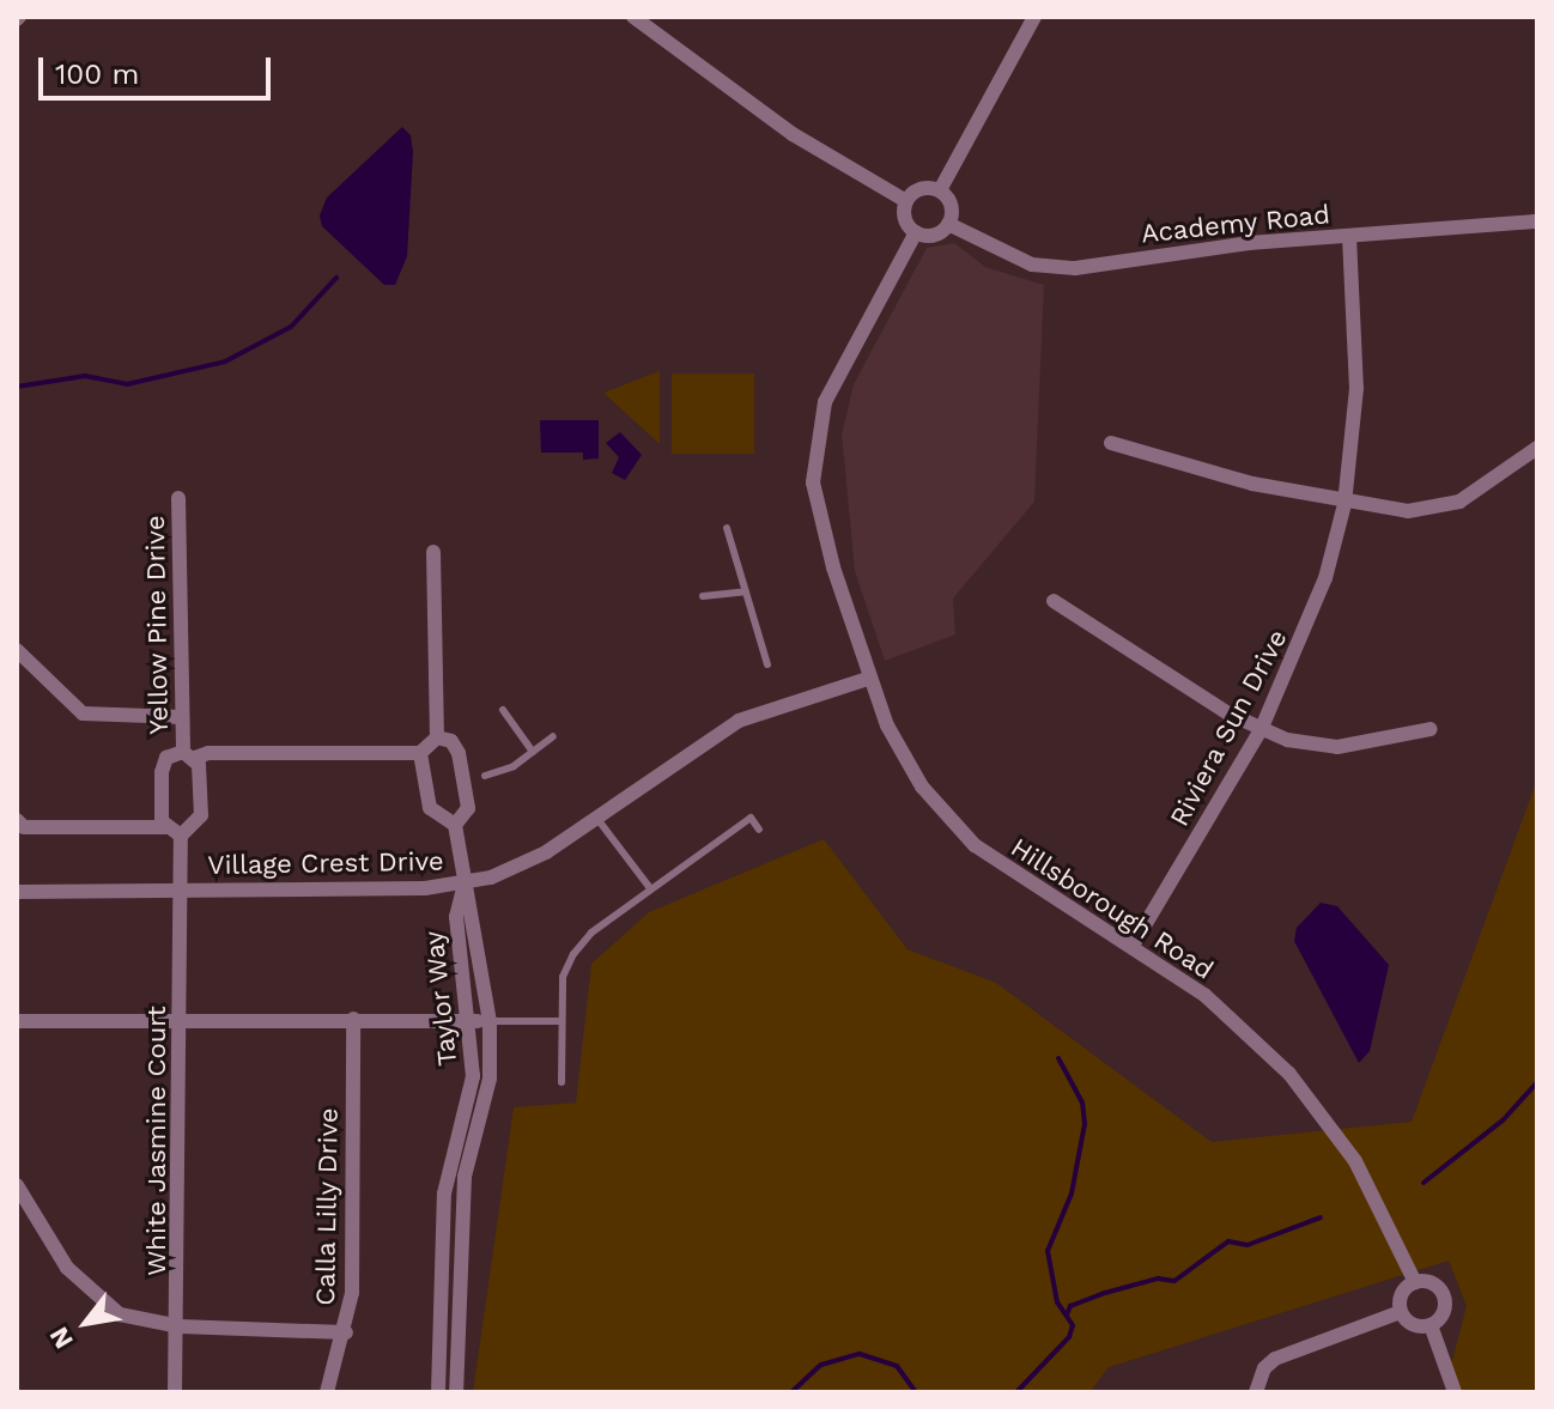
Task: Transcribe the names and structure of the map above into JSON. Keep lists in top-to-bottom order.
{
  "streets": {
    "street": [
      "Academy Road",
      "Yellow Pine Drive",
      "Riviera Sun Drive",
      "Village Crest Drive",
      "Hillsborough Road",
      "Taylor Way",
      "White Jasmine Court",
      "Calla Lilly Drive"
    ]
  },
  "crossings": [
    ["Academy Road", "Riviera Sun Drive"],
    ["Academy Road", "Hillsborough Road"],
    ["Yellow Pine Drive", "Village Crest Drive"],
    ["Yellow Pine Drive", "White Jasmine Court"],
    ["Riviera Sun Drive", "Hillsborough Road"],
    ["Village Crest Drive", "Hillsborough Road"],
    ["Village Crest Drive", "Taylor Way"],
    ["Village Crest Drive", "White Jasmine Court"]
  ],
  "scale_bar": "100 m",
  "north": "bottom left"
}
